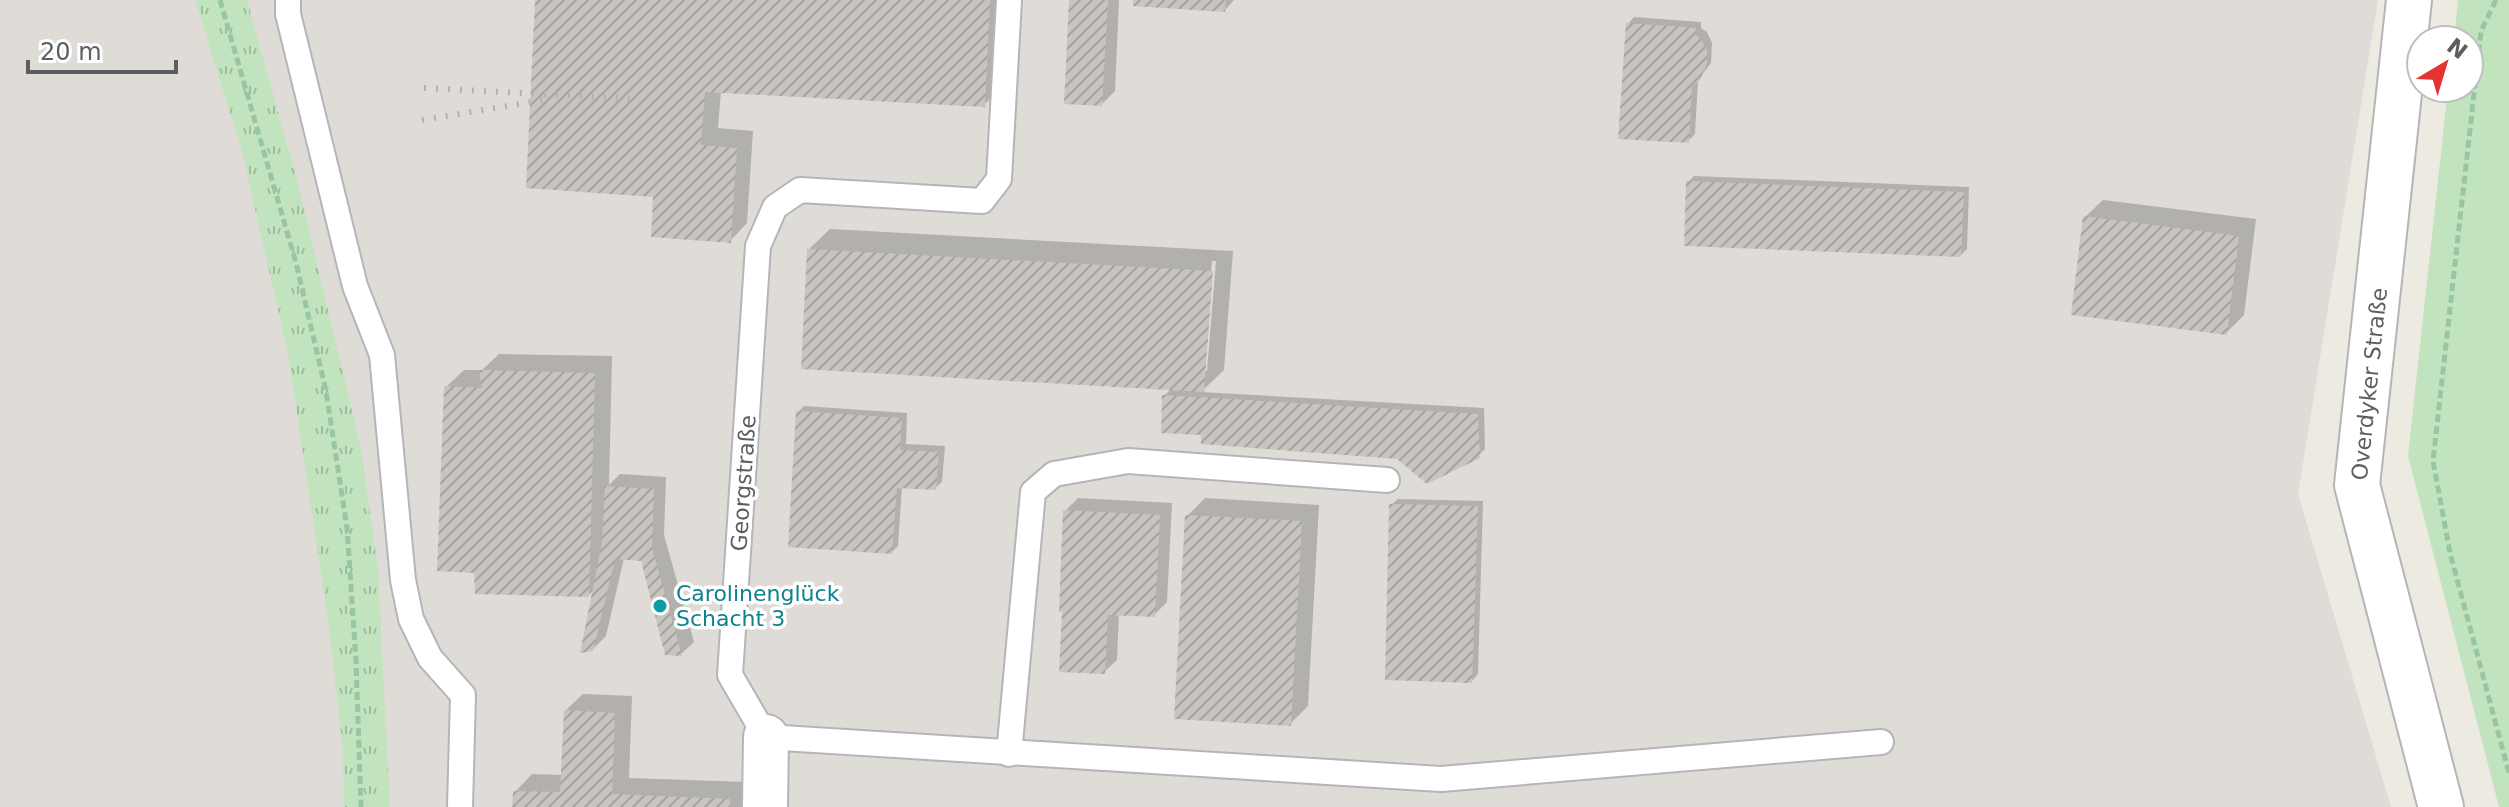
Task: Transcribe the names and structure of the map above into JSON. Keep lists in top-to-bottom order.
{
  "streets": {
    "street": ["Overdyker Straße"],
    "lane": ["Georgstraße"]
  },
  "places": ["Carolinenglück Schacht 3"],
  "scale_bar": "20 m",
  "north": "top right"
}
